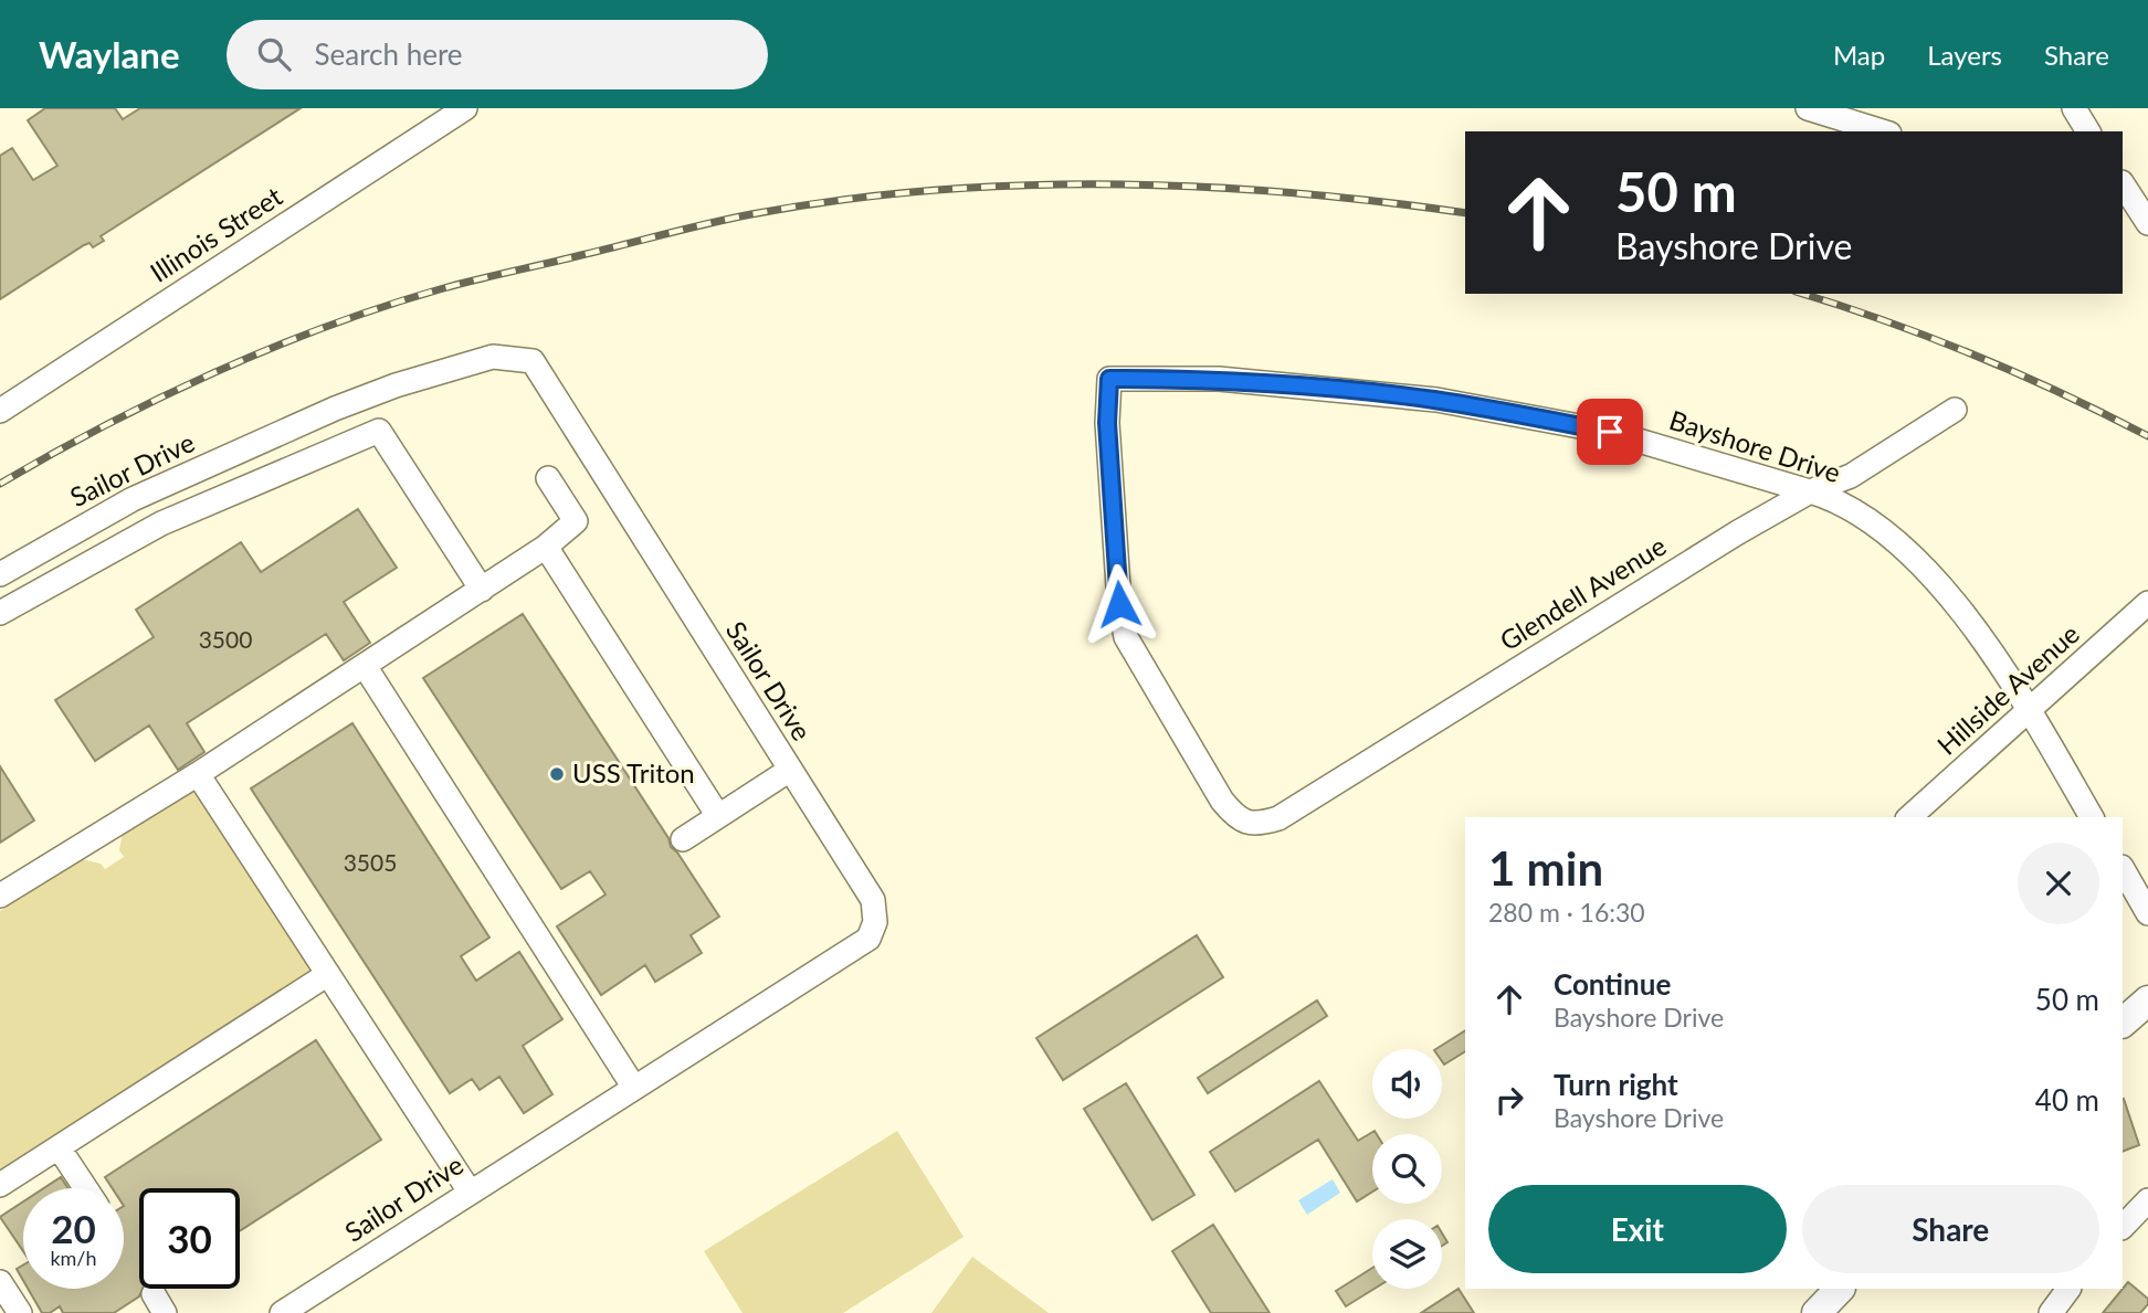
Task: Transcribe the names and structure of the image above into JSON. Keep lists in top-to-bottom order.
{
  "streets": {
    "street": [
      "Illinois Street",
      "Bayshore Drive",
      "Sailor Drive",
      "Glendell Avenue",
      "Hillside Avenue"
    ]
  },
  "crossings": [
    ["Bayshore Drive", "Glendell Avenue"],
    ["Bayshore Drive", "Hillside Avenue"]
  ],
  "places": ["USS Triton"],
  "house_numbers": ["3500", "3505"],
  "page": {
    "header": "Waylane",
    "search": "Search here",
    "nav": ["Map", "Layers", "Share"],
    "turn": ["50 m", "Bayshore Drive"],
    "heading": ["1 min", "280 m · 16:30"],
    "list": [
      {
        "name": "Continue",
        "note": "Bayshore Drive",
        "value": "50 m"
      },
      {
        "name": "Turn right",
        "note": "Bayshore Drive",
        "value": "40 m"
      }
    ],
    "buttons": ["Exit", "Share"],
    "speed": "20 km/h",
    "limit": "30"
  }
}
